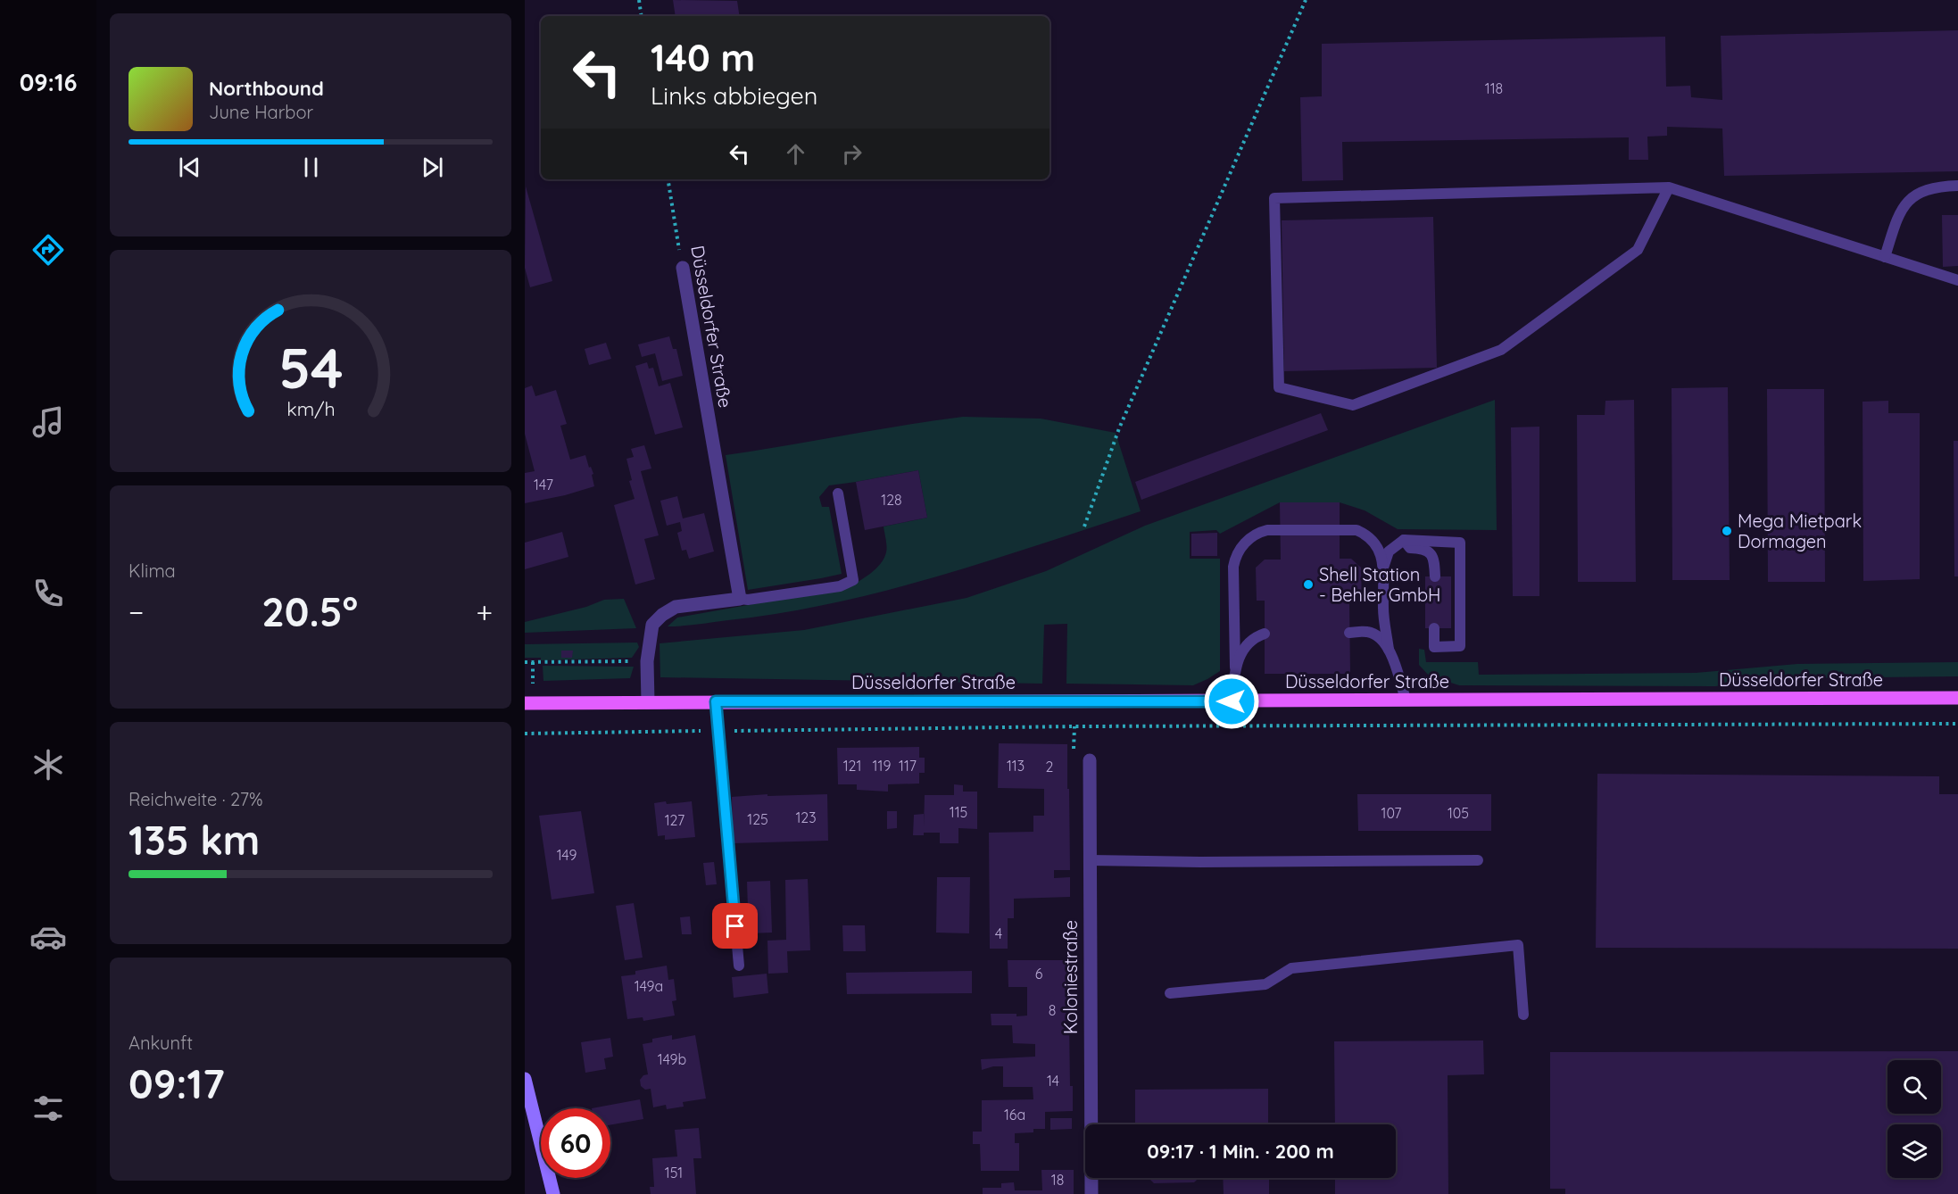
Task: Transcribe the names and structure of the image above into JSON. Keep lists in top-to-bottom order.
{
  "streets": {
    "main road": ["Düsseldorfer Straße"],
    "street": ["Koloniestraße"]
  },
  "places": ["Mega Mietpark Dormagen", "Shell Station - Behler GmbH"],
  "house_numbers": [
    "118",
    "147",
    "128",
    "121",
    "119",
    "117",
    "113",
    "2",
    "115",
    "107",
    "105",
    "123",
    "125",
    "127",
    "149",
    "4",
    "6",
    "149a",
    "8",
    "149b",
    "14",
    "16a",
    "151",
    "18"
  ],
  "page": {
    "tabs": "09:16",
    "turn": ["140 m", "Links abbiegen"],
    "song": ["Northbound", "June Harbor"],
    "tile": [
      "Klima",
      ["Reichweite · 27%", "135 km"],
      ["Ankunft", "09:17"]
    ],
    "heat": ["−", "20.5°", "+"],
    "limit": "60",
    "trip": "09:17 · 1 Min. · 200 m",
    "gauge": ["54", "km/h"]
  }
}
